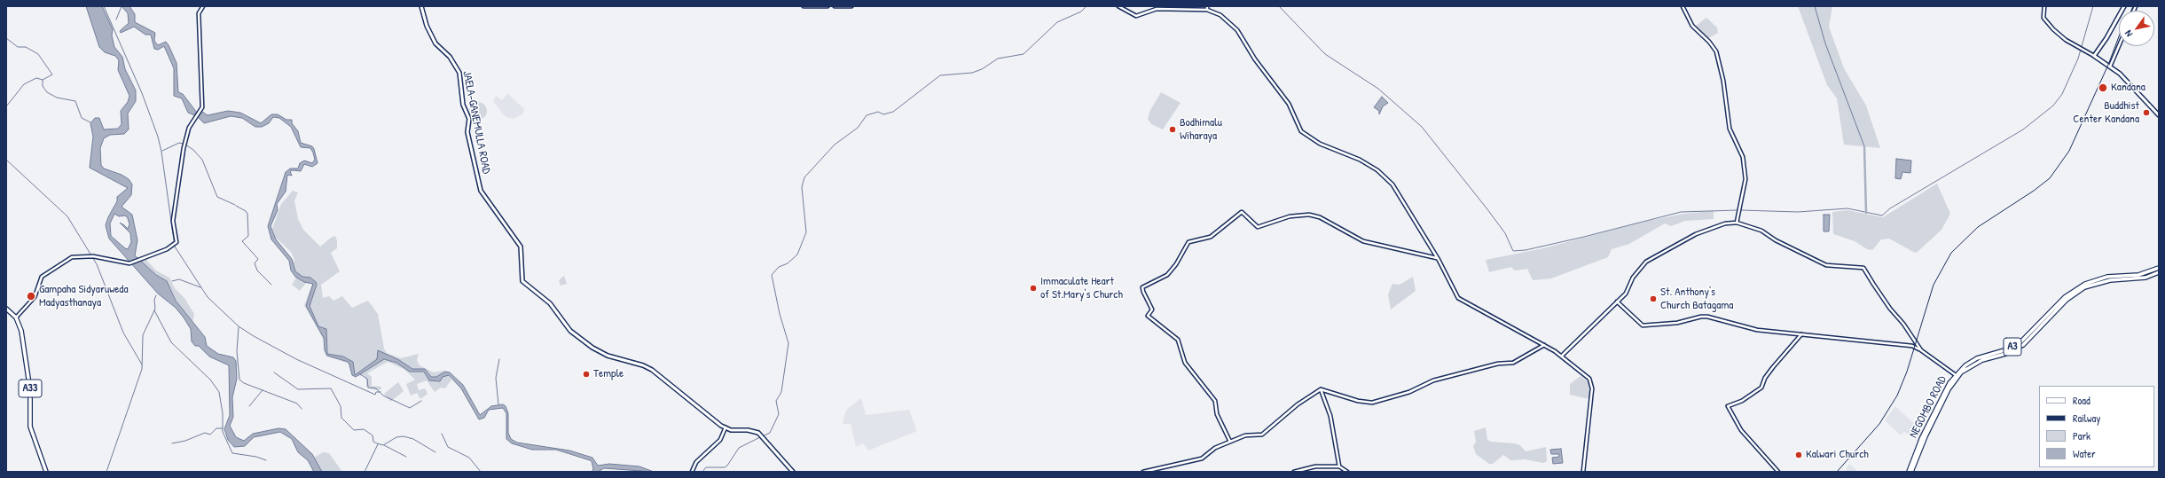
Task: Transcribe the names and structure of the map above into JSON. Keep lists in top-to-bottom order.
{
  "streets": {
    "highway": ["A3", "A33", "NEGOMBO ROAD"],
    "main road": ["JAELA-GANEMULLA ROAD"]
  },
  "places": [
    "Kandana",
    "Buddhist Center Kandana",
    "Bodhimalu Wiharaya",
    "Immaculate Heart of St.Mary's Church",
    "Gampaha Sidyaruweda Madyasthanaya",
    "St. Anthony's Church Batagama",
    "Temple",
    "Kalwari Church"
  ],
  "legend": [
    "Road",
    "Railway",
    "Park",
    "Water"
  ],
  "north": "bottom left"
}
